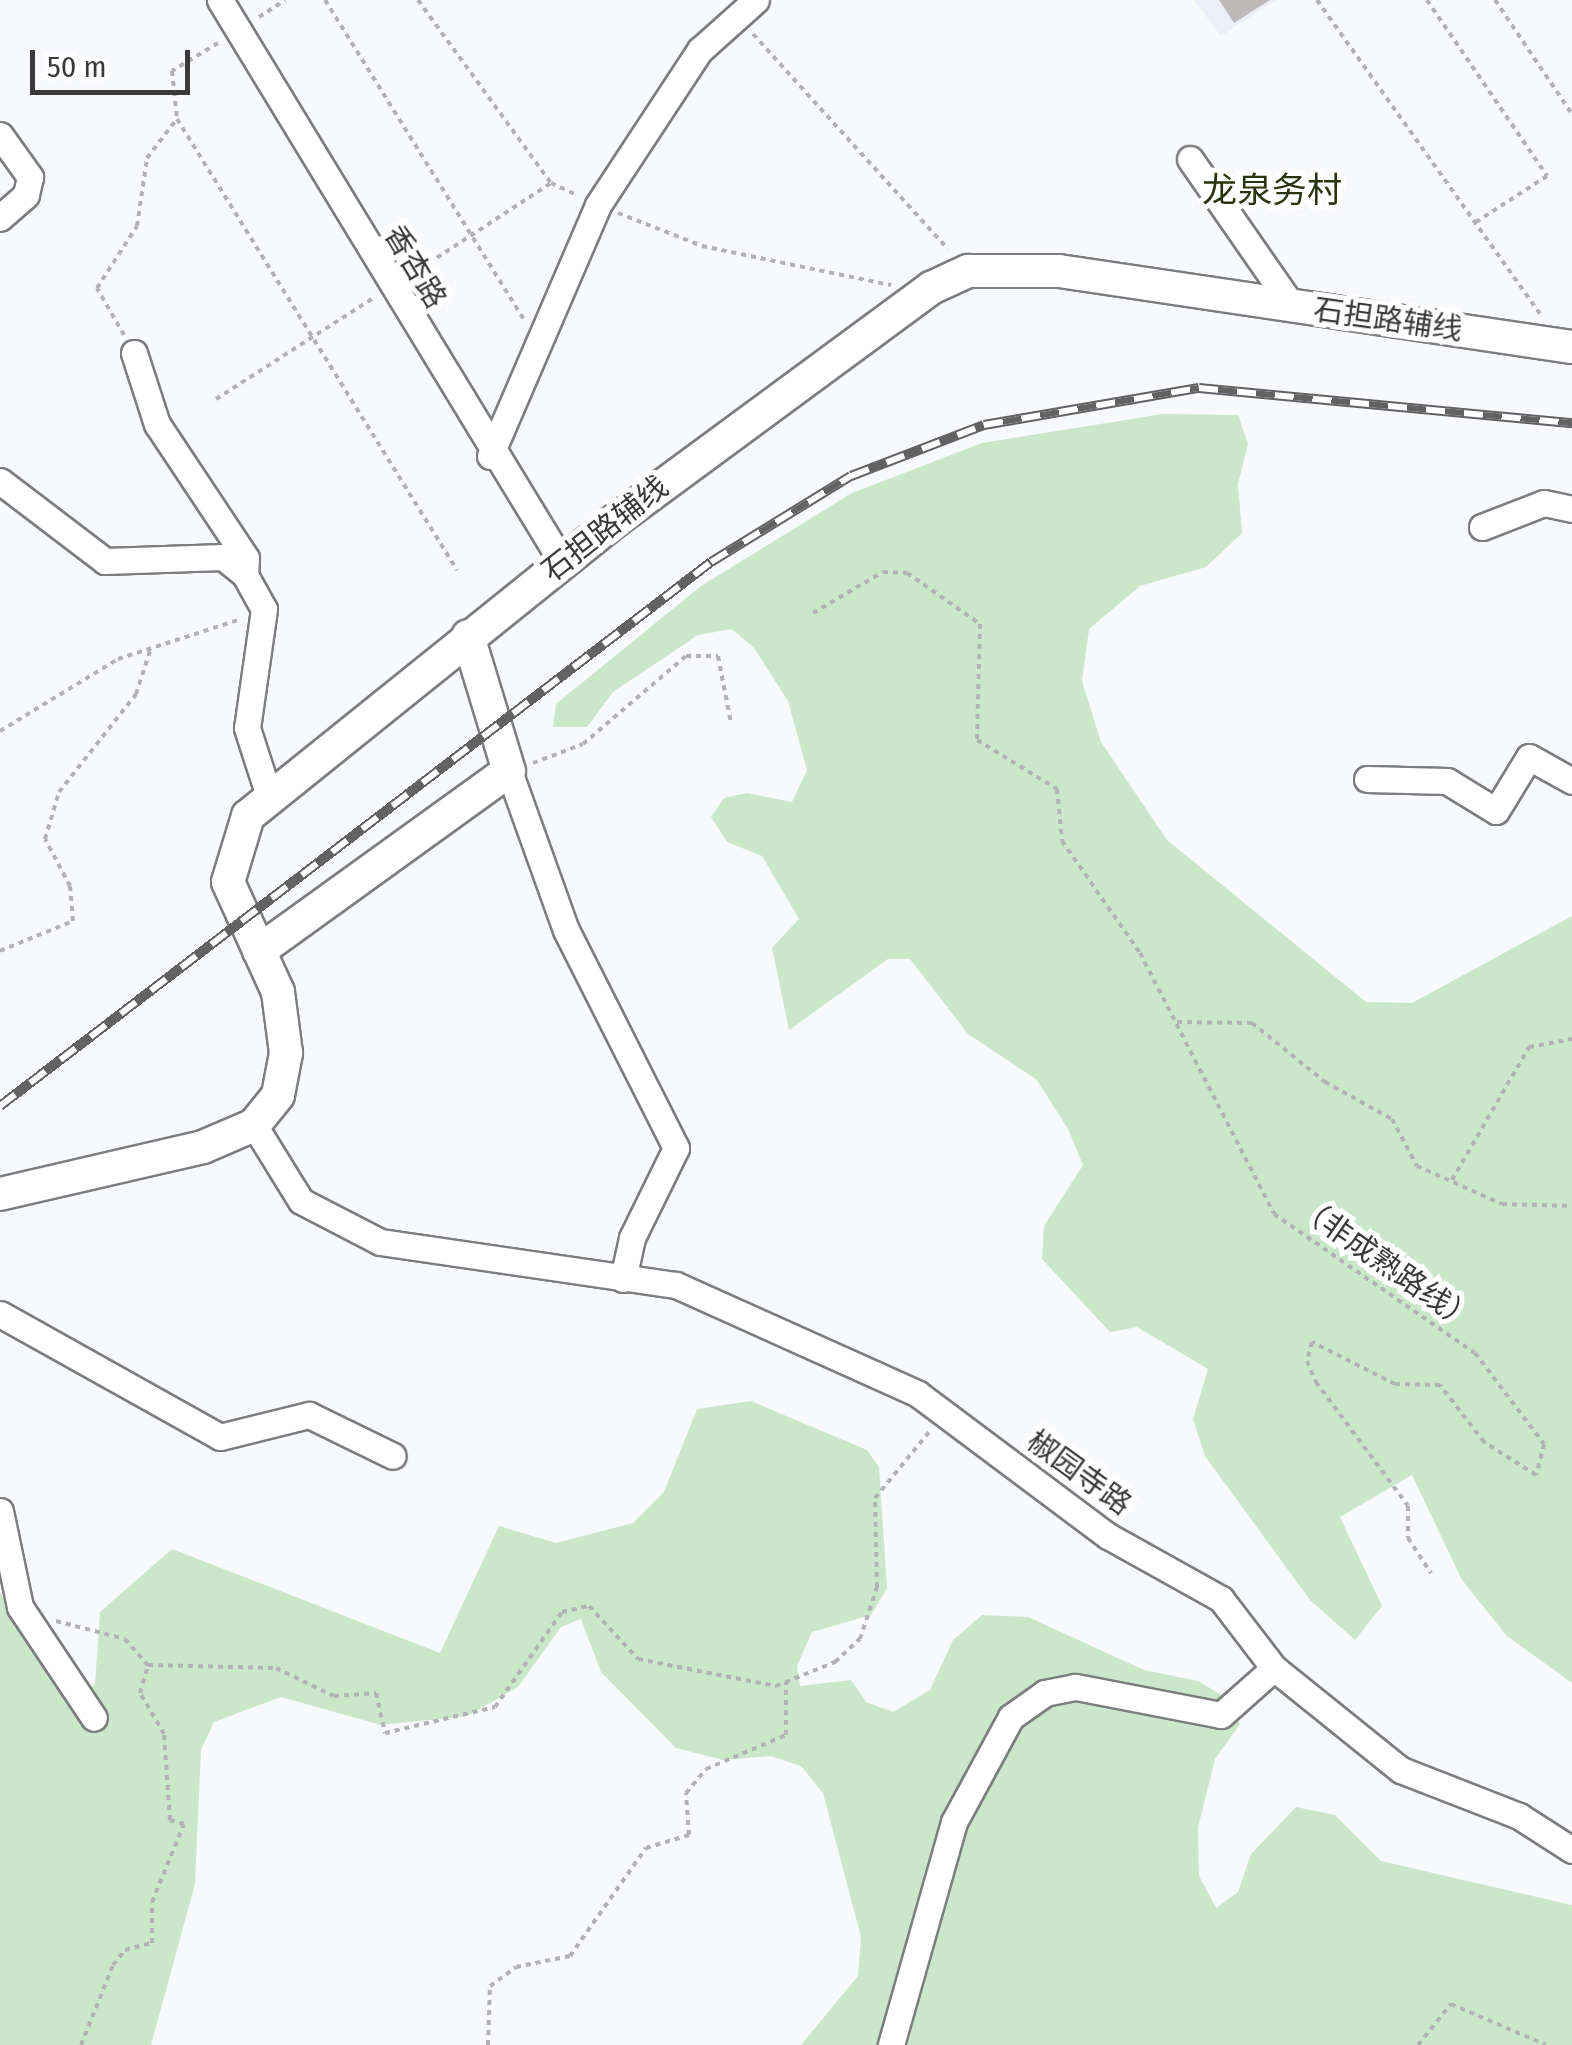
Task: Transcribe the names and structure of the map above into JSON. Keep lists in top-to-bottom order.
{
  "streets": {
    "main road": ["石担路辅线"],
    "street": ["香杏路", "椒园寺路"],
    "path": ["（非成熟路线）"]
  },
  "crossings": [
    ["香杏路", "石担路辅线"],
    ["石担路辅线", "椒园寺路"]
  ],
  "districts": ["龙泉务村"],
  "scale_bar": "50 m"
}
